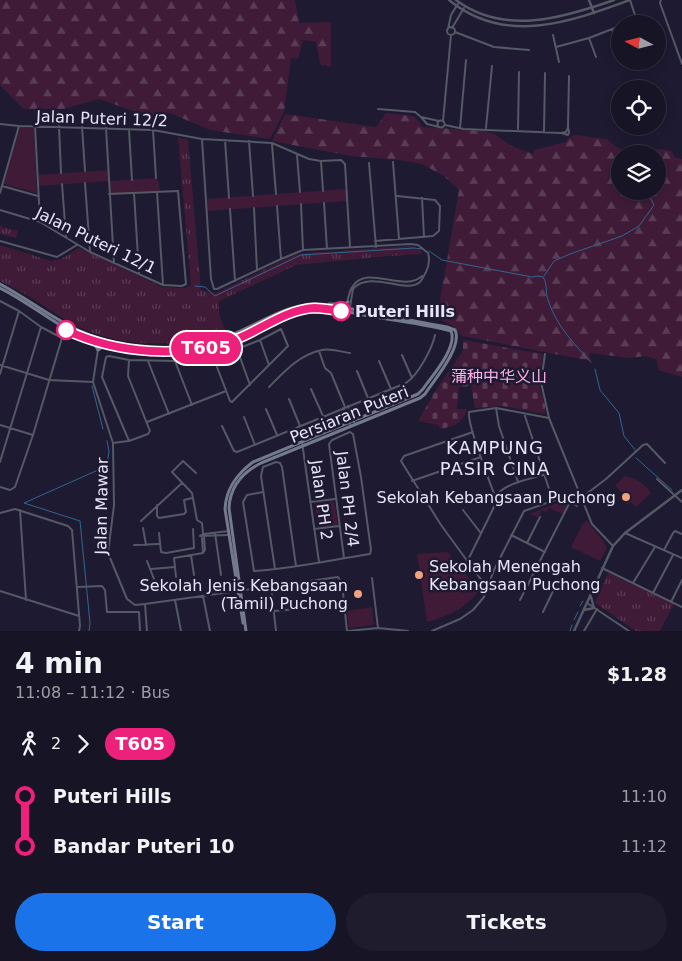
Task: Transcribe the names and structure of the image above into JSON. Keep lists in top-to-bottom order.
{
  "streets": {
    "main road": ["Persiaran Puteri"],
    "street": [
      "Jalan Puteri 12/2",
      "Jalan Puteri 12/1",
      "Jalan PH 2/4",
      "Jalan PH 2",
      "Jalan Mawar"
    ]
  },
  "crossings": [
    ["Persiaran Puteri", "Jalan PH 2"]
  ],
  "districts": ["KAMPUNG PASIR CINA"],
  "parks": ["蒲种中华义山"],
  "places": [
    "Puteri Hills",
    "Sekolah Kebangsaan Puchong",
    "Sekolah Menengah Kebangsaan Puchong",
    "Sekolah Jenis Kebangsaan (Tamil) Puchong"
  ],
  "lines": ["bus line T605"],
  "north": "left",
  "page": {
    "on_map": "T605",
    "heading": ["4 min", "11:08 – 11:12 · Bus", "$1.28"],
    "legs": ["2", "T605"],
    "list": [
      {
        "name": "Puteri Hills",
        "value": "11:10"
      },
      {
        "name": "Bandar Puteri 10",
        "value": "11:12"
      }
    ],
    "buttons": ["Start", "Tickets"]
  }
}
